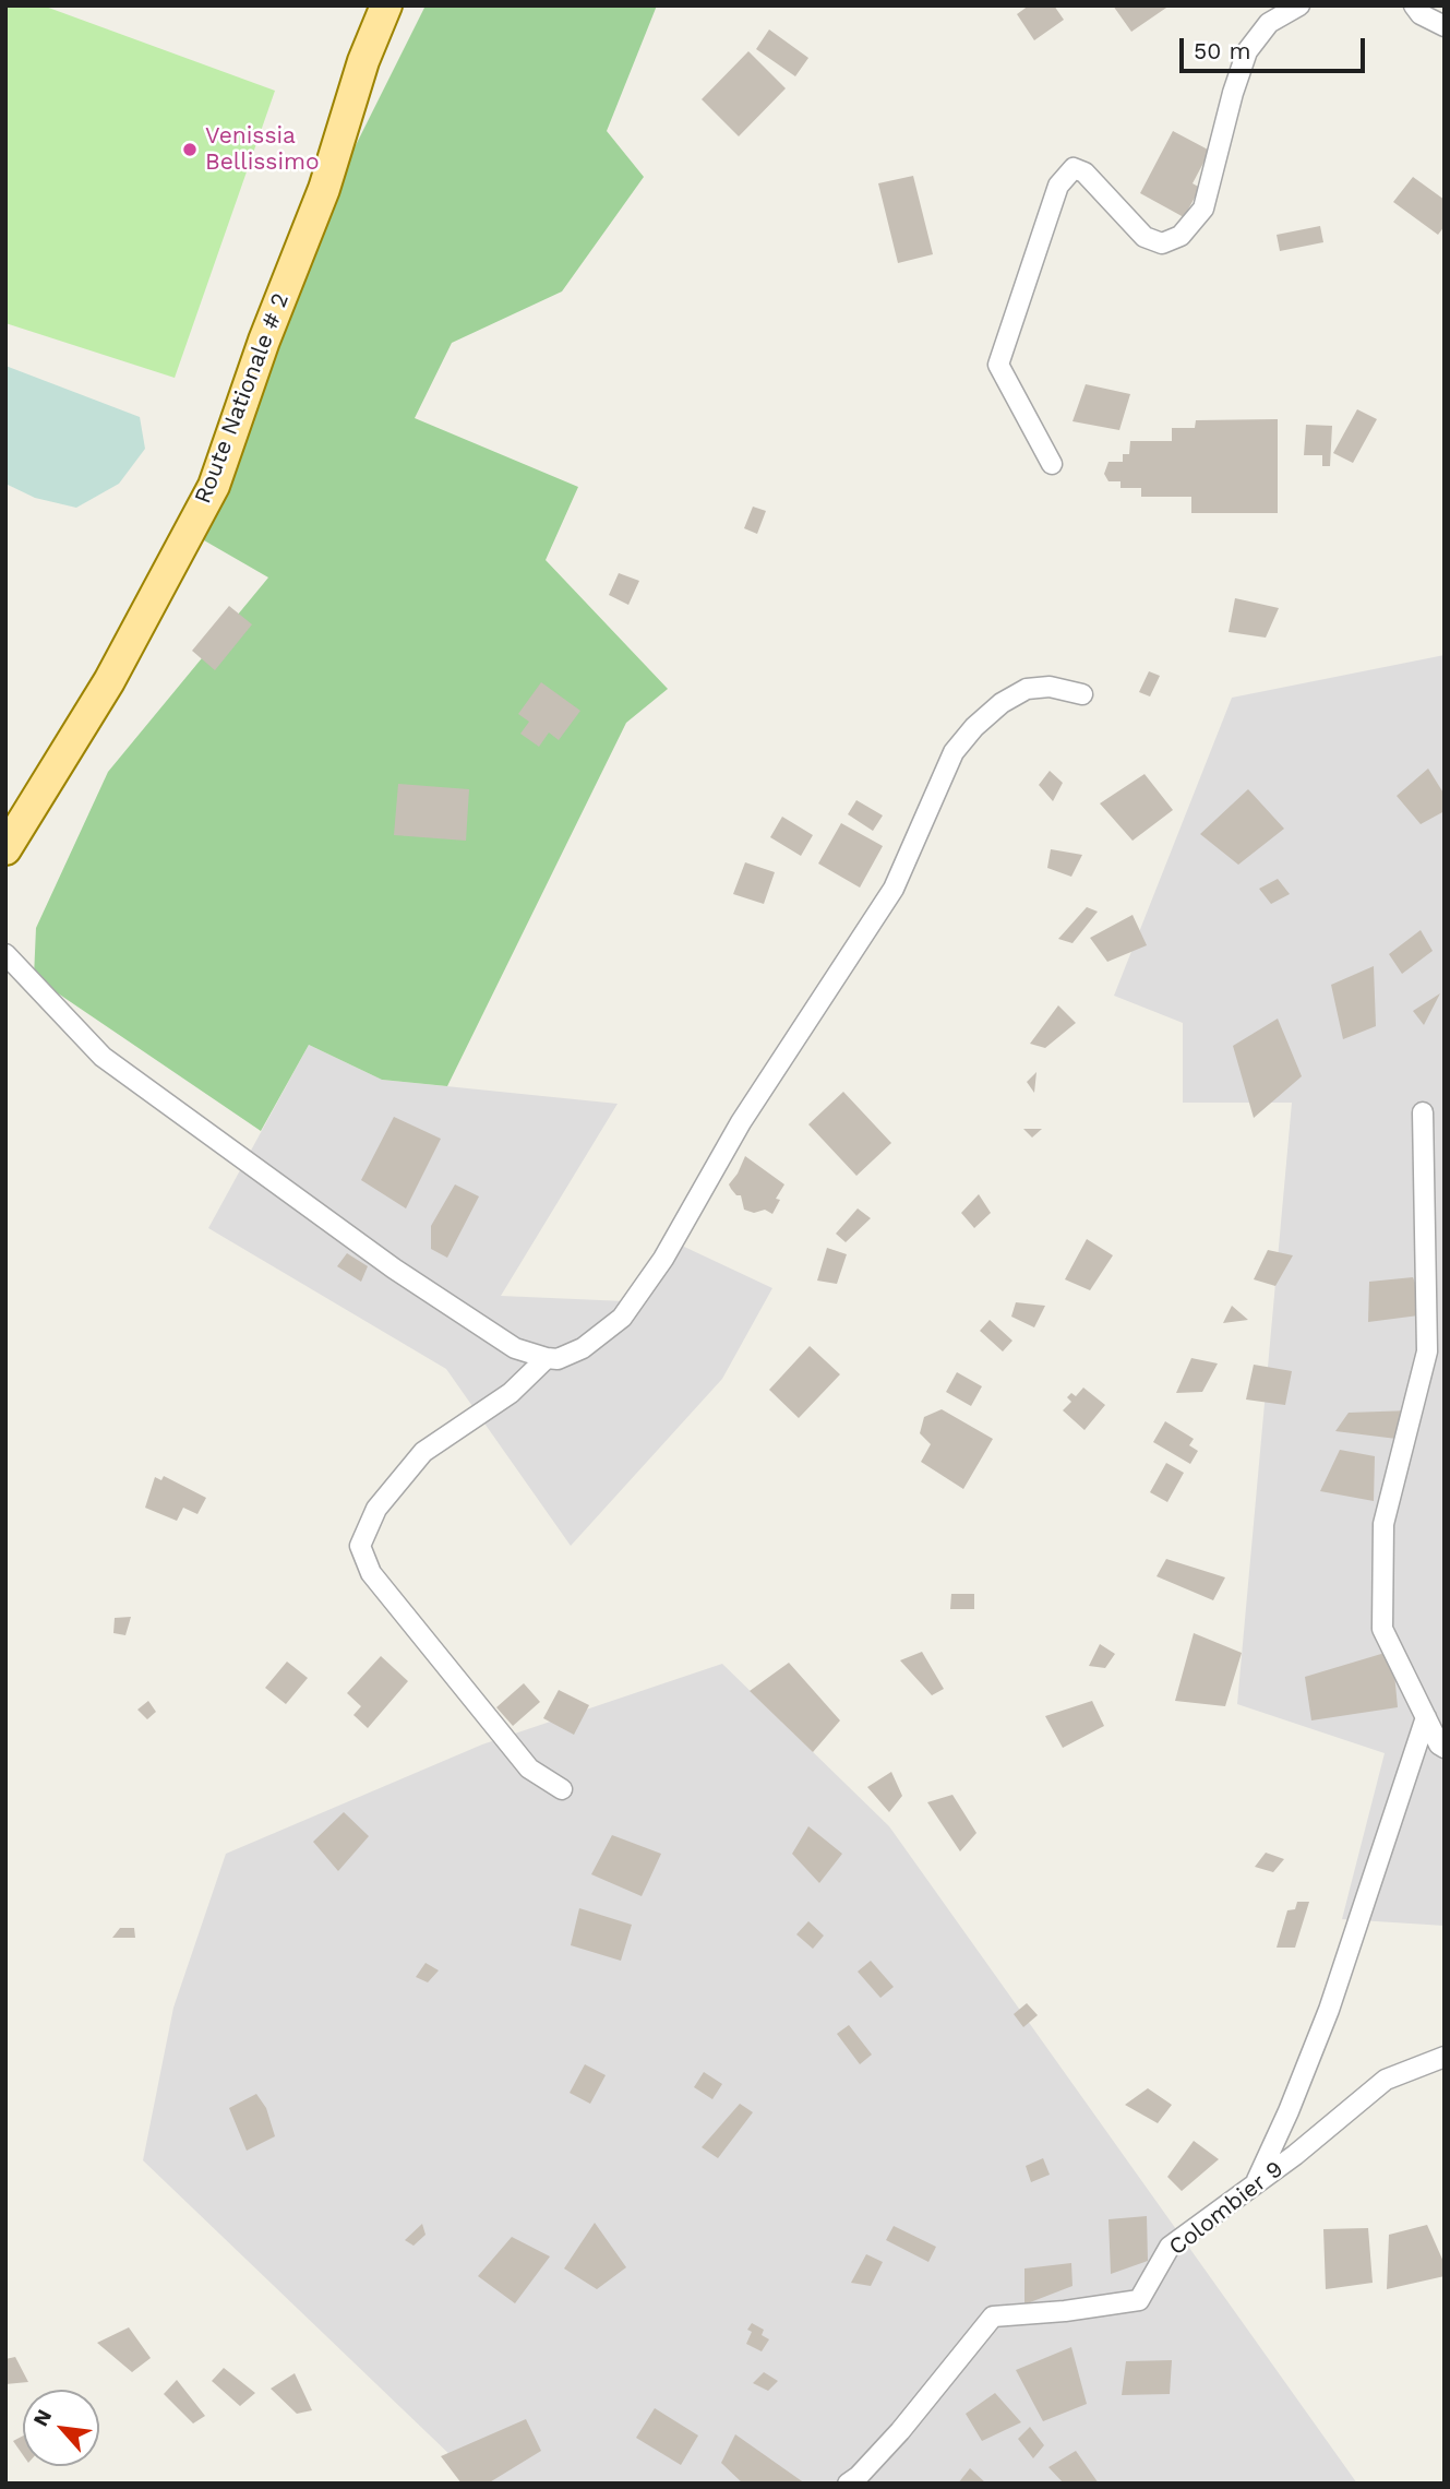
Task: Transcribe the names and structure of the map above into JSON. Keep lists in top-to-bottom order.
{
  "streets": {
    "main road": ["Route Nationale # 2"],
    "street": ["Colombier 9"]
  },
  "places": ["Venissia Bellissimo"],
  "scale_bar": "50 m",
  "north": "top left"
}
